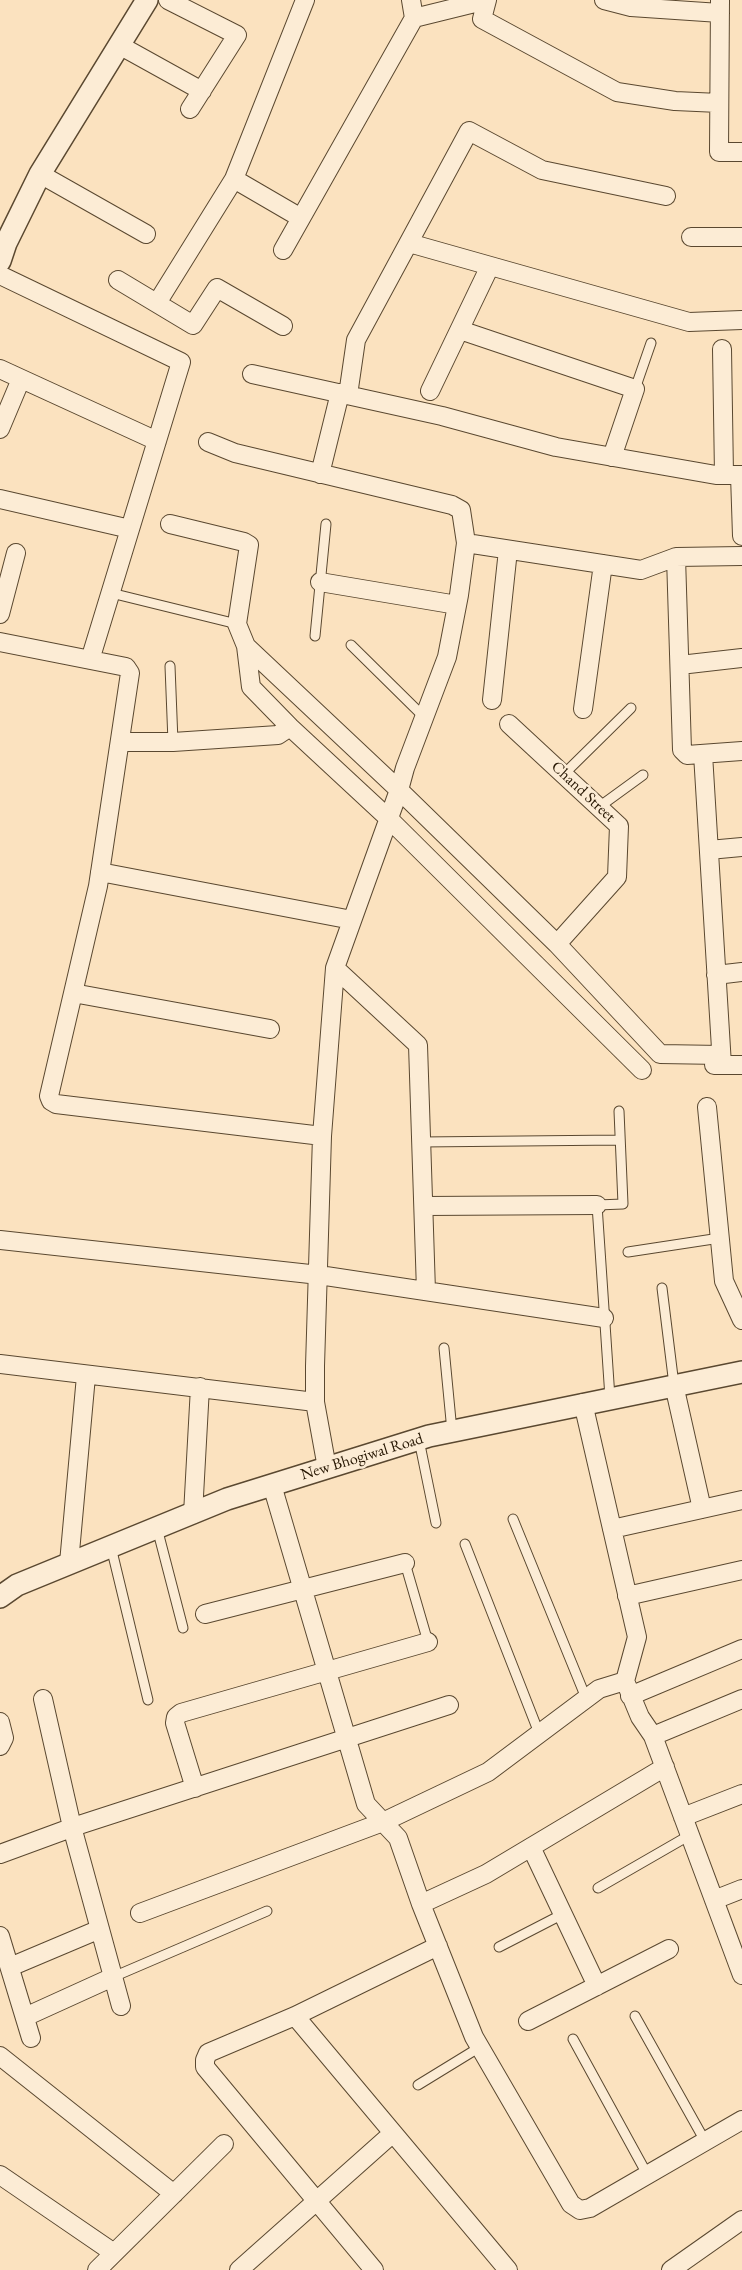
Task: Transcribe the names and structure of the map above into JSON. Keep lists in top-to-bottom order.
{
  "streets": {
    "street": ["Chand Street", "New Bhogiwal Road"]
  }
}
